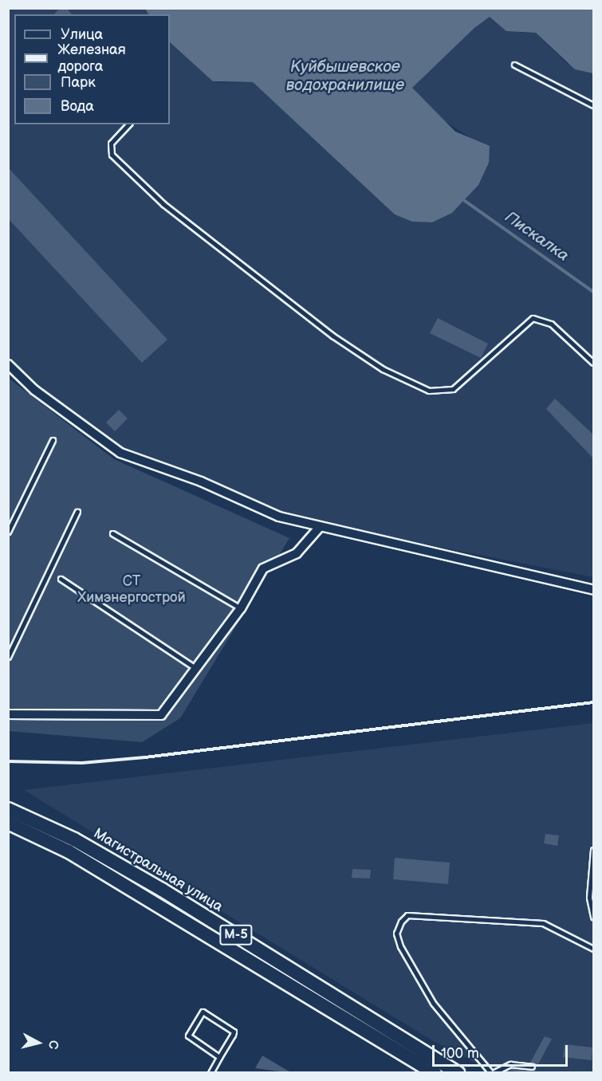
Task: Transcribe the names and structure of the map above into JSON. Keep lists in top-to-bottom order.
{
  "streets": {
    "highway": ["Магистральная улица", "М-5"]
  },
  "water": ["Куйбышевское водохранилище", "Пискалка"],
  "parks": ["СТ Химэнергострой"],
  "legend": [
    "Улица",
    "Железная дорога",
    "Парк",
    "Вода"
  ],
  "scale_bar": "100 m",
  "north": "right"
}
